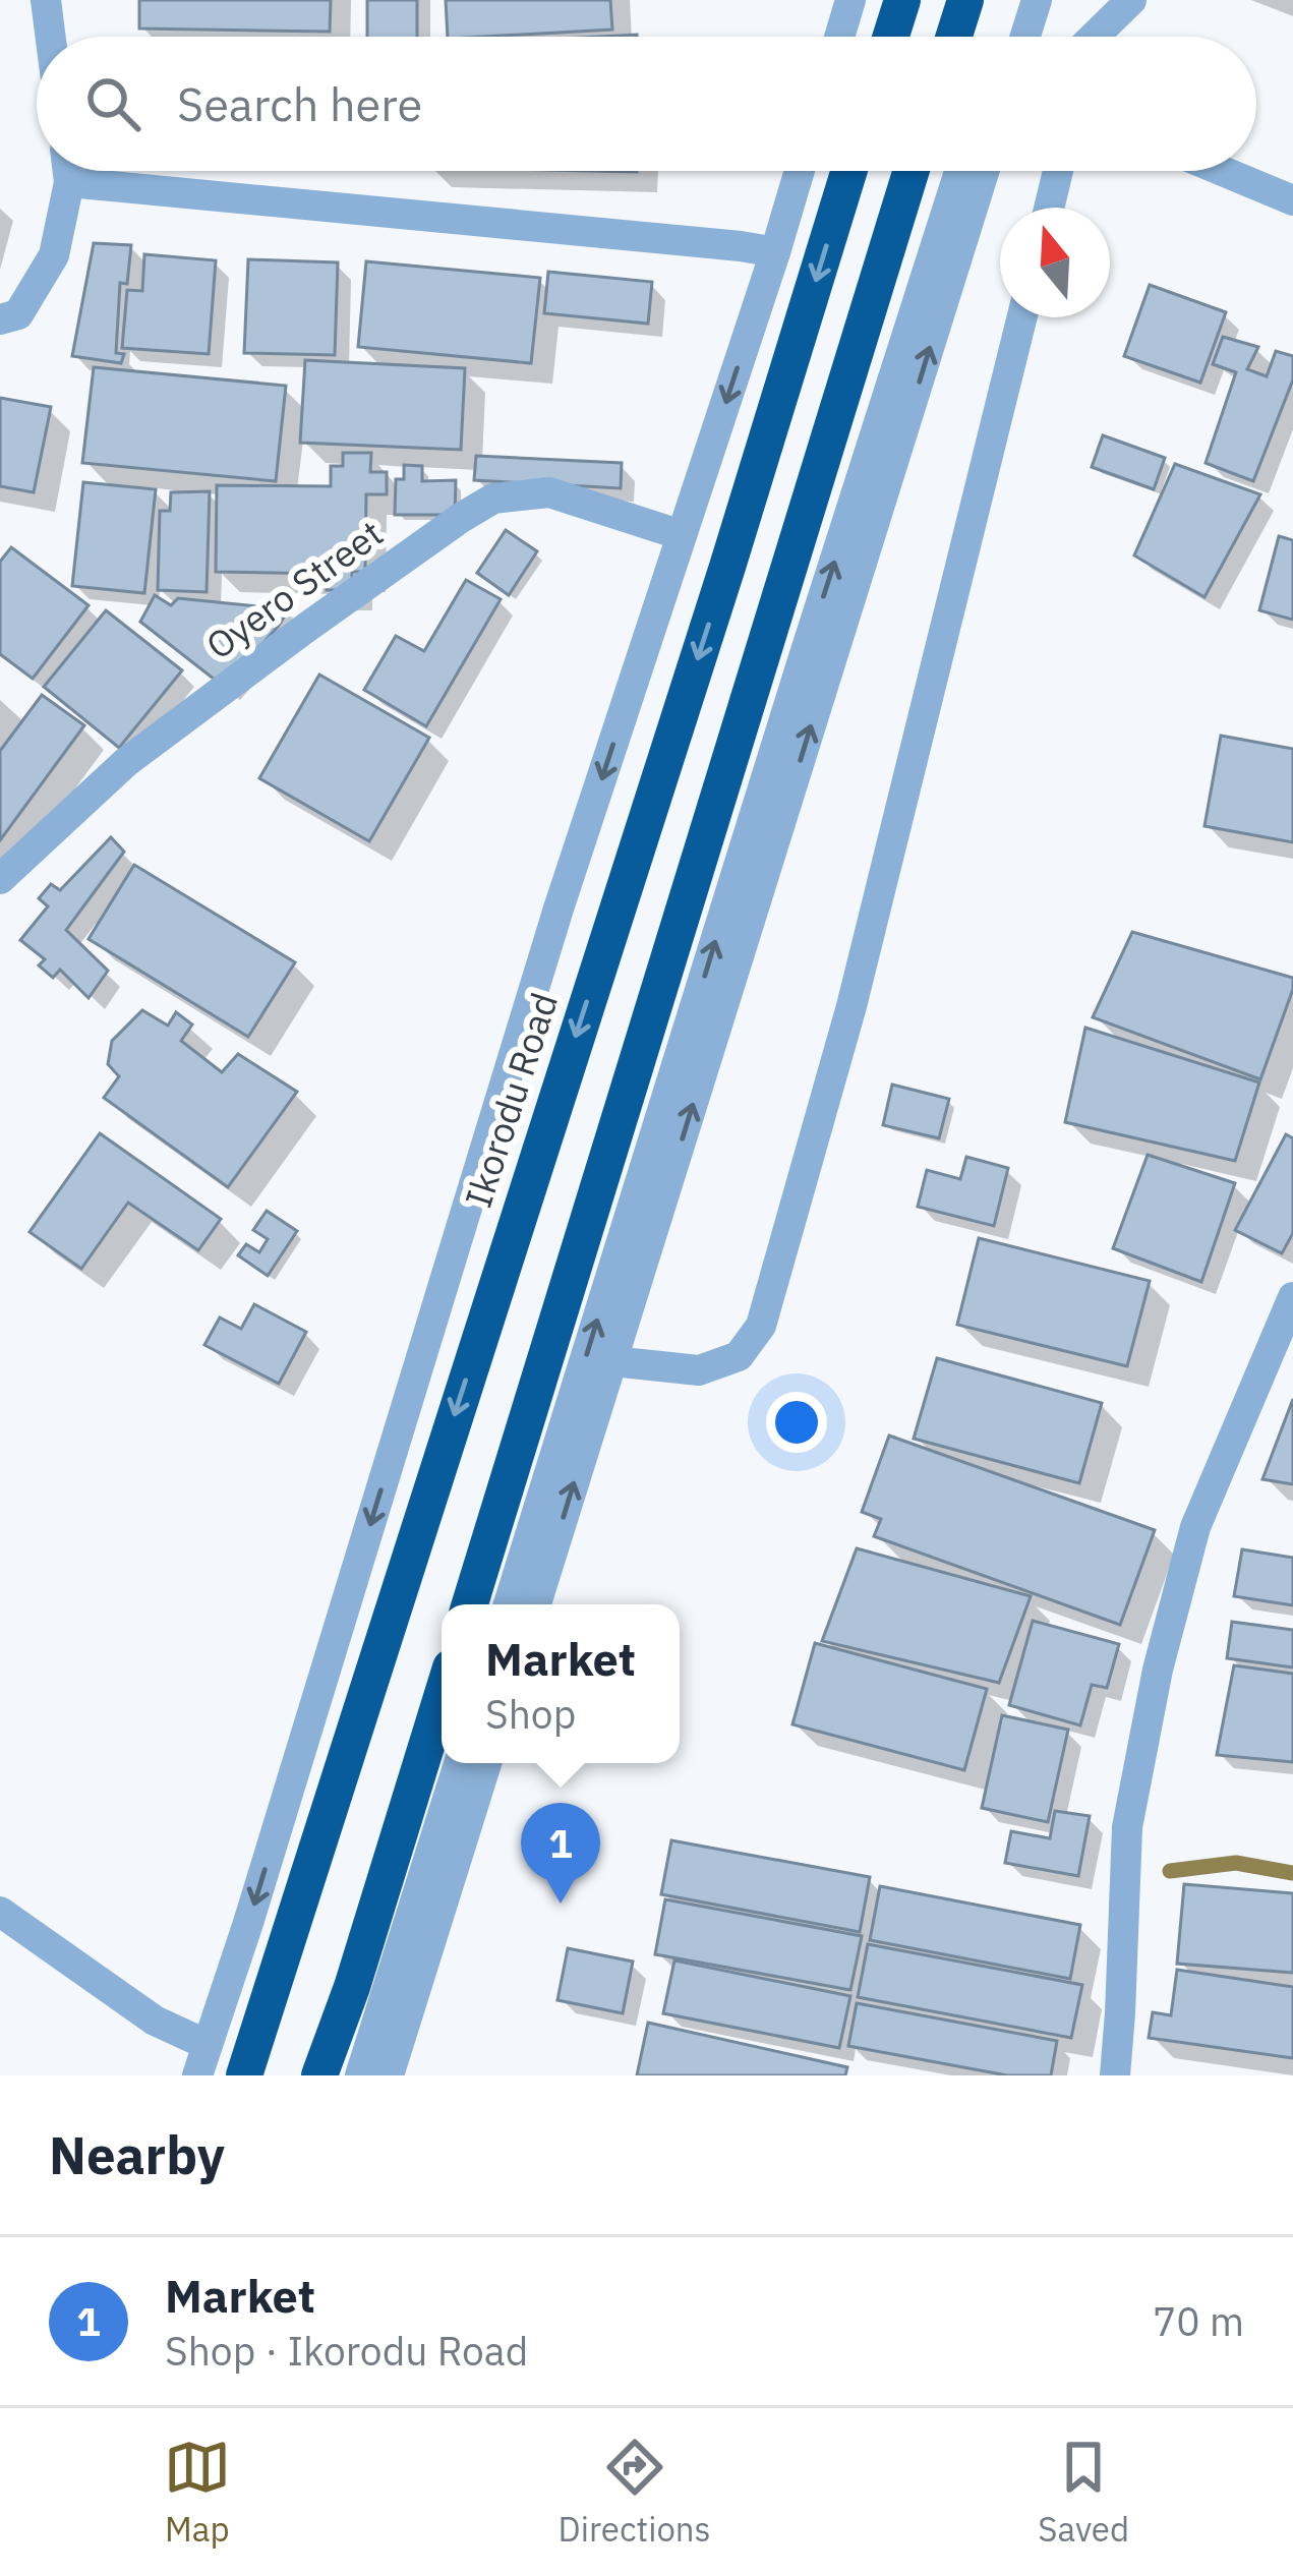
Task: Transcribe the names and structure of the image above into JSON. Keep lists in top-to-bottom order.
{
  "streets": {
    "highway": ["Ikorodu Road"],
    "street": ["Oyero Street"]
  },
  "crossings": [
    ["Oyero Street", "Ikorodu Road"]
  ],
  "north": "top",
  "page": {
    "search": "Search here",
    "popup": ["Market", "Shop"],
    "pins": "1",
    "heading": "Nearby",
    "list": [
      {
        "mark": "1",
        "name": "Market",
        "note": "Shop · Ikorodu Road",
        "value": "70 m"
      }
    ],
    "nav": ["Map", "Directions", "Saved"]
  }
}
